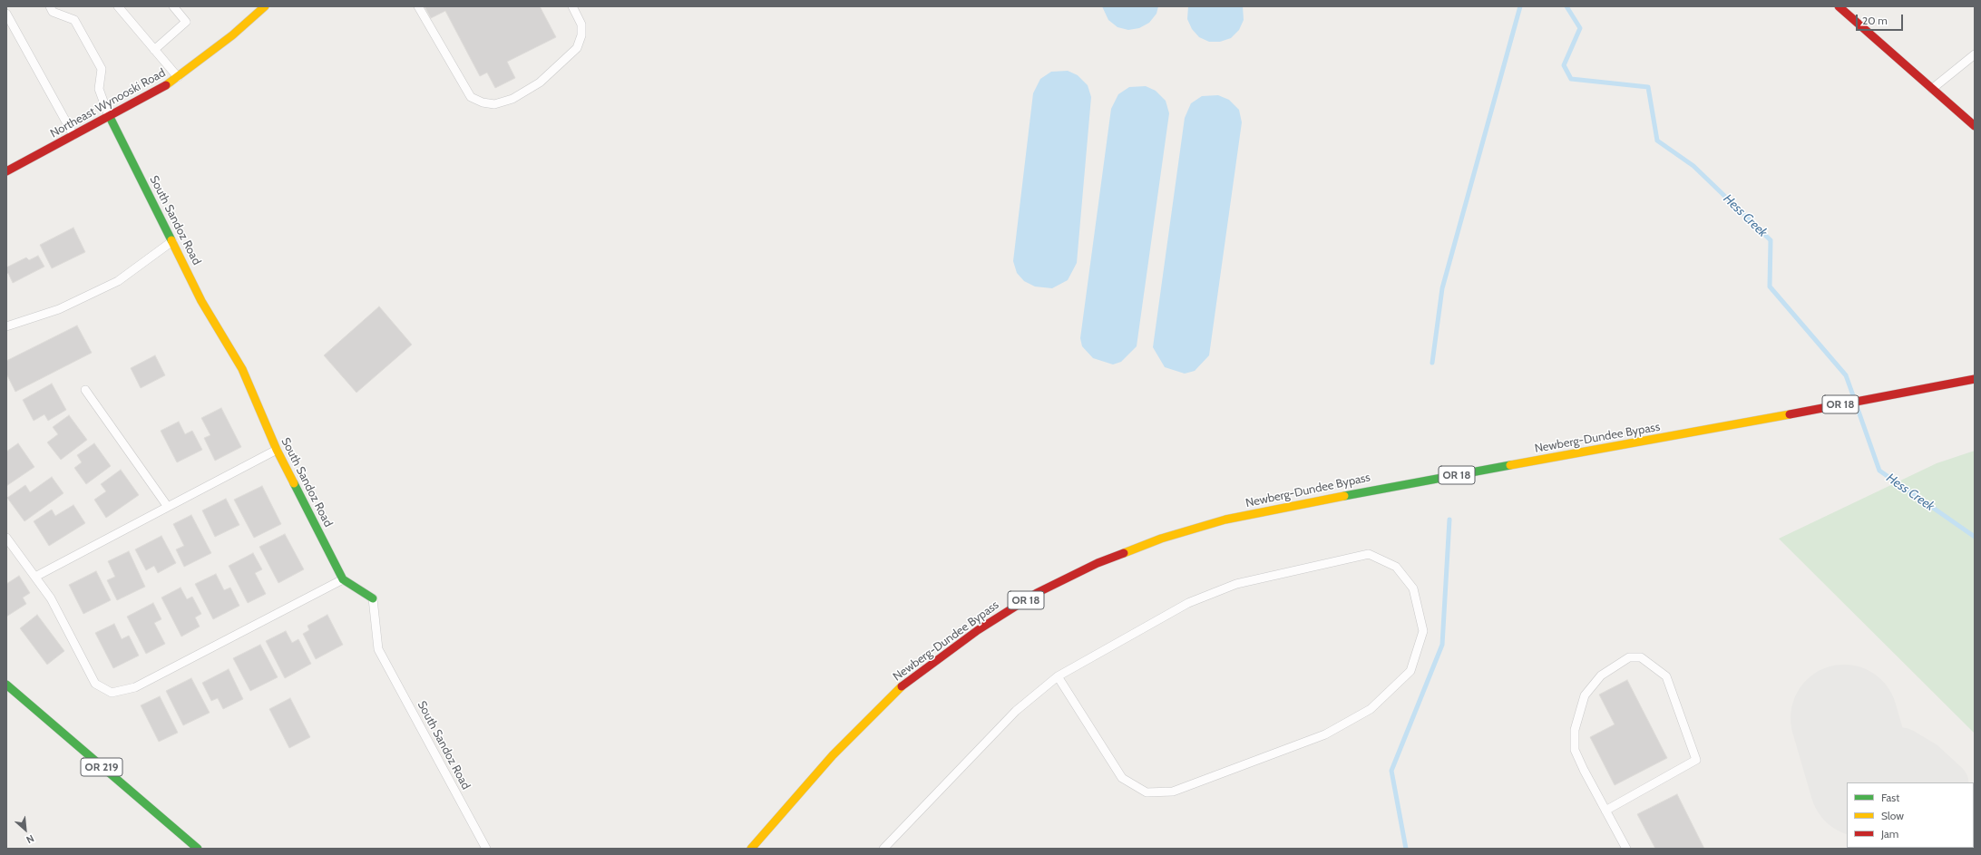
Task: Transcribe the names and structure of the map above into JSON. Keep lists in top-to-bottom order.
{
  "streets": {
    "main road": [
      "Northeast Wynooski Road",
      "South Sandoz Road",
      "OR 18",
      "Newberg-Dundee Bypass",
      "OR 219"
    ]
  },
  "crossings": [
    ["Northeast Wynooski Road", "South Sandoz Road"]
  ],
  "water": ["Hess Creek"],
  "legend": ["Fast", "Slow", "Jam"],
  "scale_bar": "20 m",
  "north": "bottom right"
}
